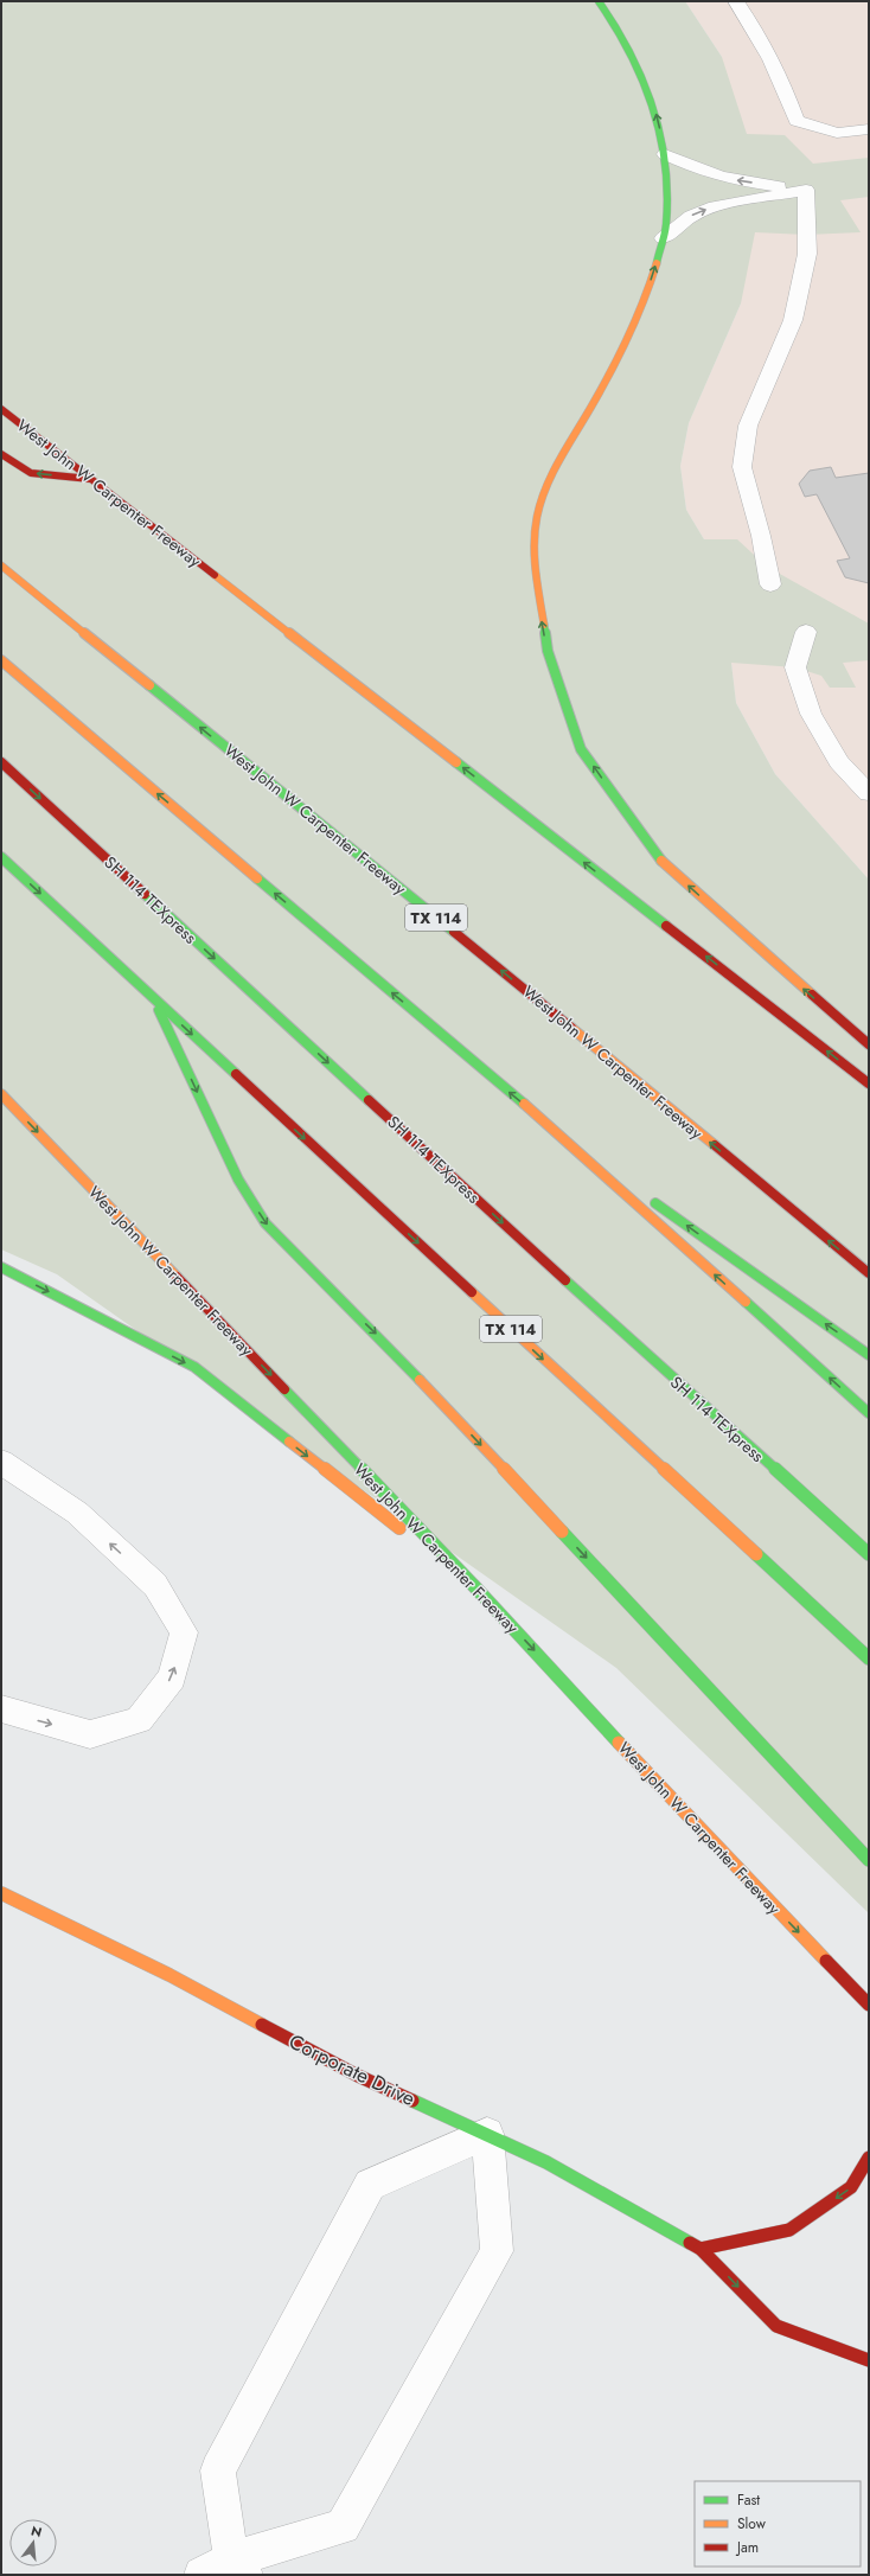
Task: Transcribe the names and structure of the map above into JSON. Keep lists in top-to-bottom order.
{
  "streets": {
    "main road": [
      "West John W Carpenter Freeway",
      "SH 114 TEXpress",
      "TX 114",
      "Corporate Drive"
    ]
  },
  "legend": ["Fast", "Slow", "Jam"],
  "north": "top"
}
